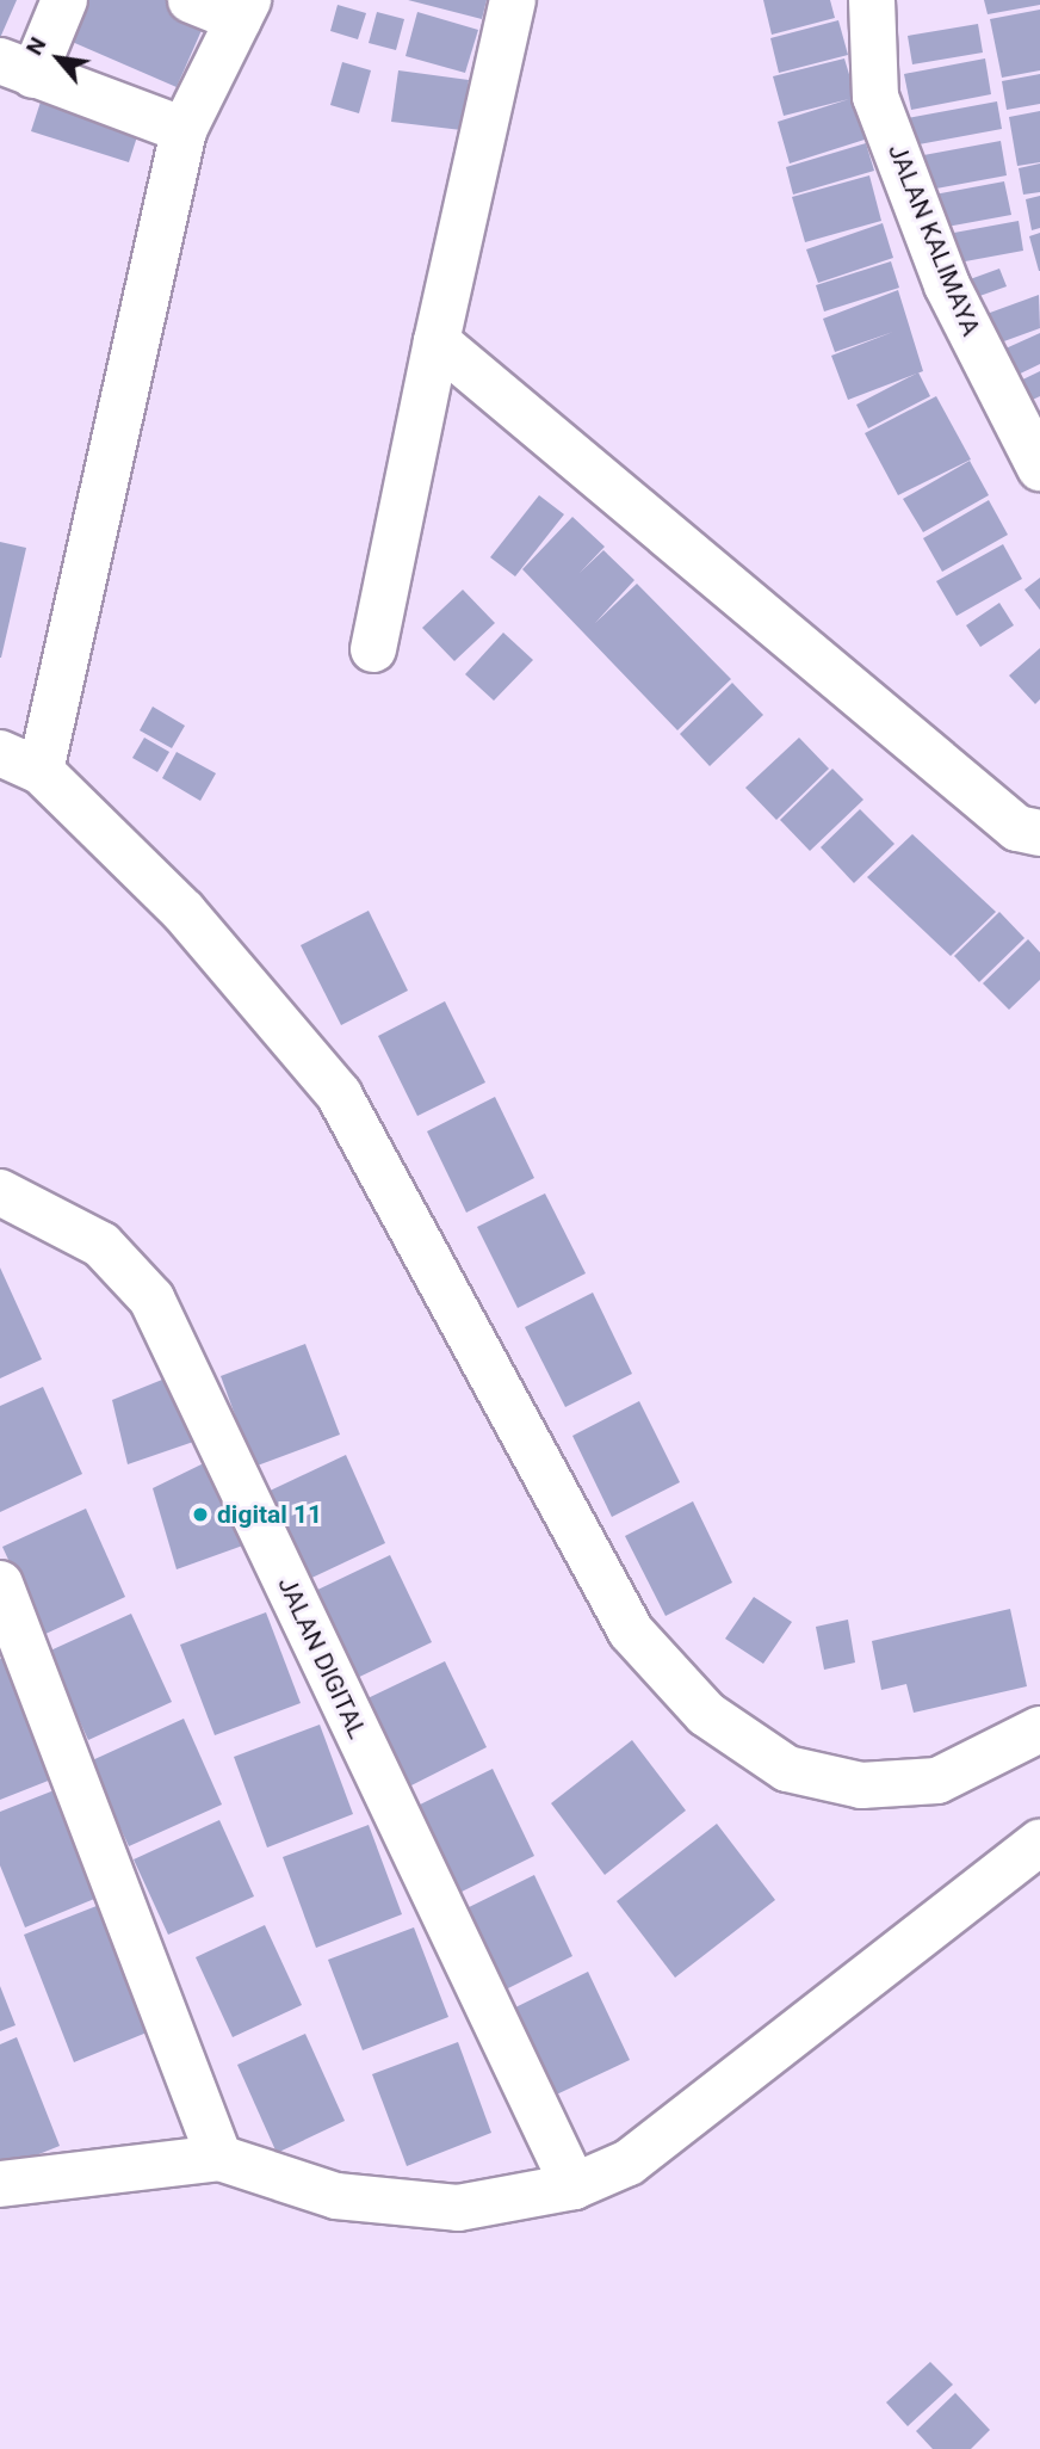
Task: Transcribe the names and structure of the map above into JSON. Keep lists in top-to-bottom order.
{
  "streets": {
    "street": ["JALAN KALIMAYA", "JALAN DIGITAL"]
  },
  "places": ["digital 11"],
  "north": "top left"
}
